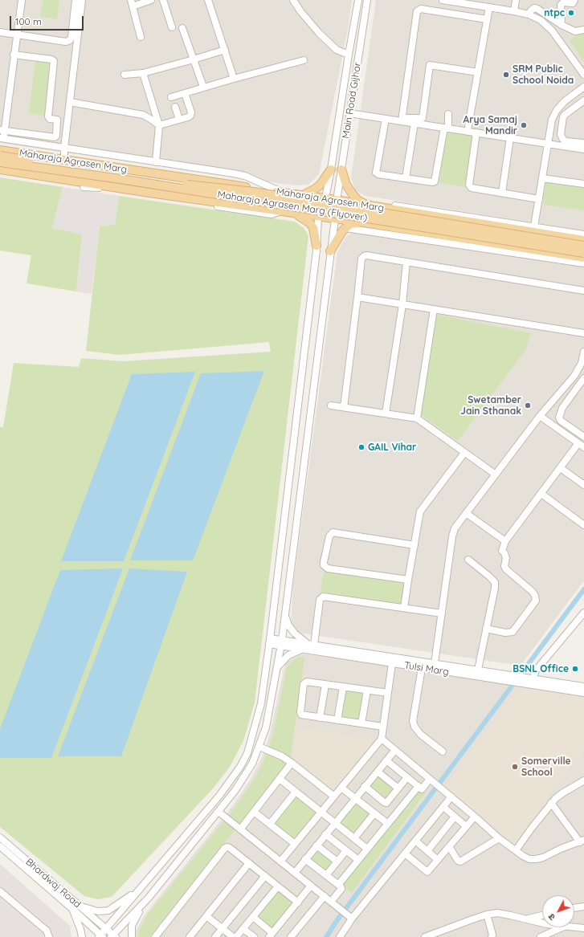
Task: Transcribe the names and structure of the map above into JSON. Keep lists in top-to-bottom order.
{
  "streets": {
    "main road": ["Maharaja Agrasen Marg", "Maharaja Agrasen Marg (Flyover)"],
    "street": ["Main Road Gijhor", "Tulsi Marg", "Bhardwaj Road"]
  },
  "crossings": [
    ["Main Road Gijhor", "Maharaja Agrasen Marg"],
    ["Maharaja Agrasen Marg", "Maharaja Agrasen Marg (Flyover)"]
  ],
  "places": [
    "ntpc",
    "SRM Public School Noida",
    "Arya Samaj Mandir",
    "Swetamber Jain Sthanak",
    "GAIL Vihar",
    "BSNL Office",
    "Somerville School"
  ],
  "scale_bar": "100 m",
  "north": "bottom left"
}
